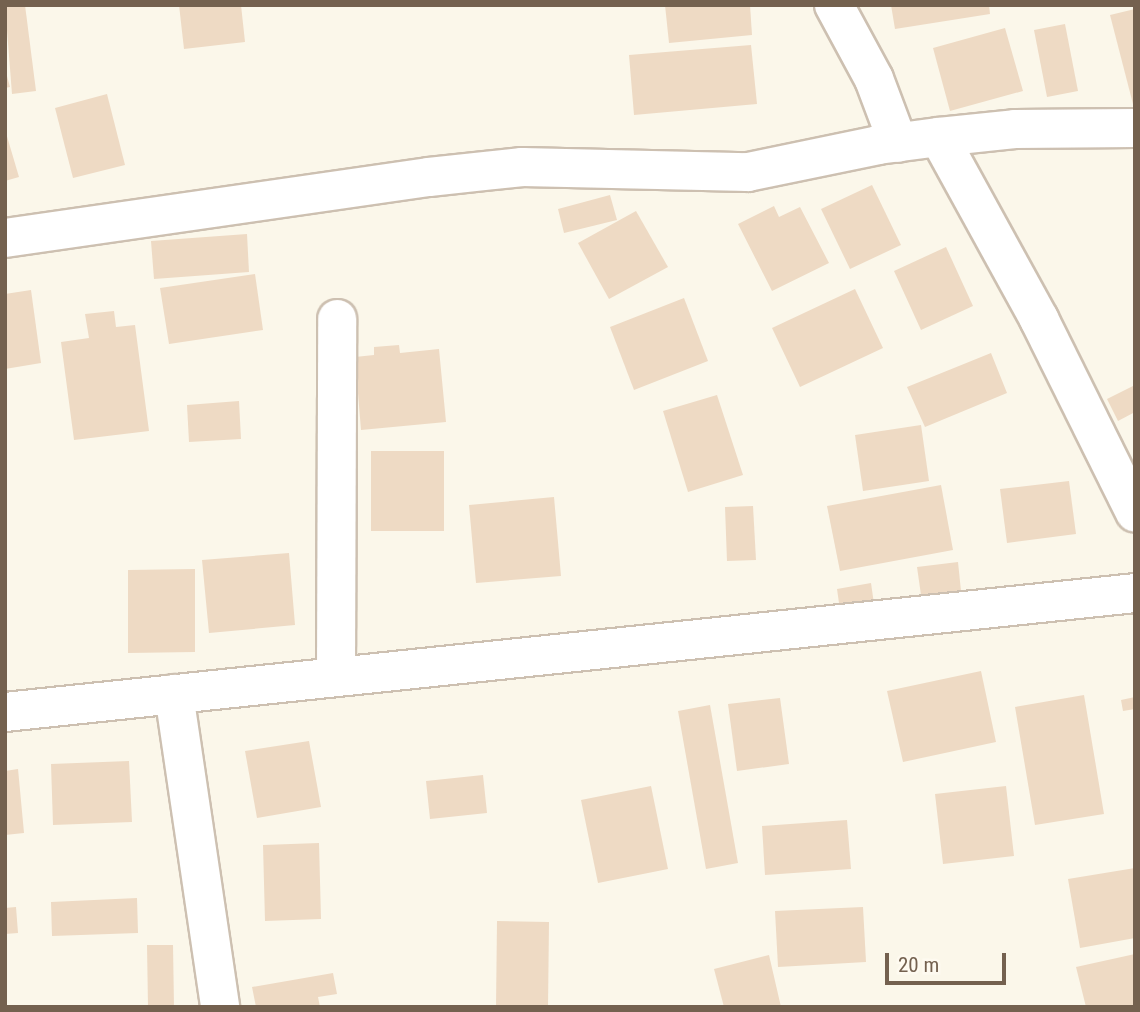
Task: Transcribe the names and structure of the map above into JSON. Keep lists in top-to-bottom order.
{
  "scale_bar": "20 m"
}
